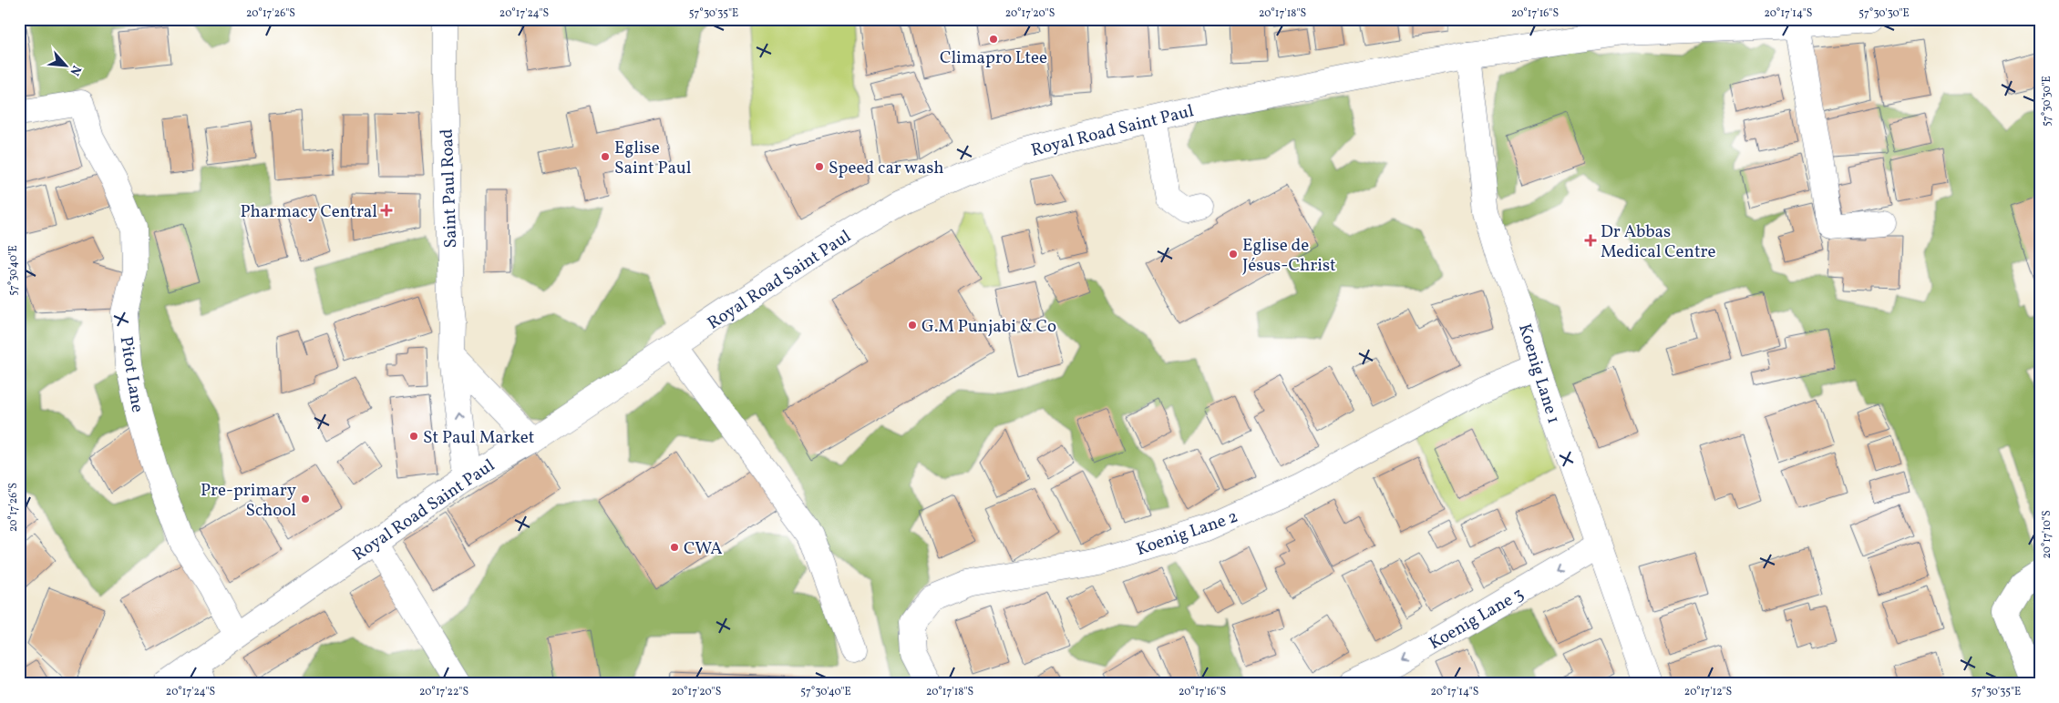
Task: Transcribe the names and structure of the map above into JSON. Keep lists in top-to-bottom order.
{
  "streets": {
    "main road": [
      "Royal Road Saint Paul",
      "Saint Paul Road",
      "Koenig Lane 1",
      "Pitot Lane",
      "Koenig Lane 2",
      "Koenig Lane 3"
    ]
  },
  "crossings": [
    ["Royal Road Saint Paul", "Saint Paul Road"],
    ["Royal Road Saint Paul", "Koenig Lane 1"],
    ["Royal Road Saint Paul", "Pitot Lane"],
    ["Koenig Lane 1", "Koenig Lane 2"],
    ["Koenig Lane 1", "Koenig Lane 3"]
  ],
  "one_way": ["Koenig Lane 3"],
  "places": {
    "other": [
      "Climapro Ltee",
      "Eglise Saint Paul",
      "Speed car wash",
      "Eglise de Jésus-Christ",
      "G.M Punjabi & Co",
      "St Paul Market",
      "Pre-primary School",
      "CWA"
    ],
    "health": ["Pharmacy Central", "Dr Abbas Medical Centre"]
  },
  "north": "bottom right",
  "coordinates": [
    "20°17'26\"S",
    "20°17'24\"S",
    "57°30'35\"E",
    "20°17'20\"S",
    "20°17'18\"S",
    "20°17'16\"S",
    "20°17'14\"S",
    "57°30'30\"E",
    "57°30'40\"E",
    "20°17'10\"S",
    "20°17'22\"S",
    "20°17'12\"S"
  ]
}
